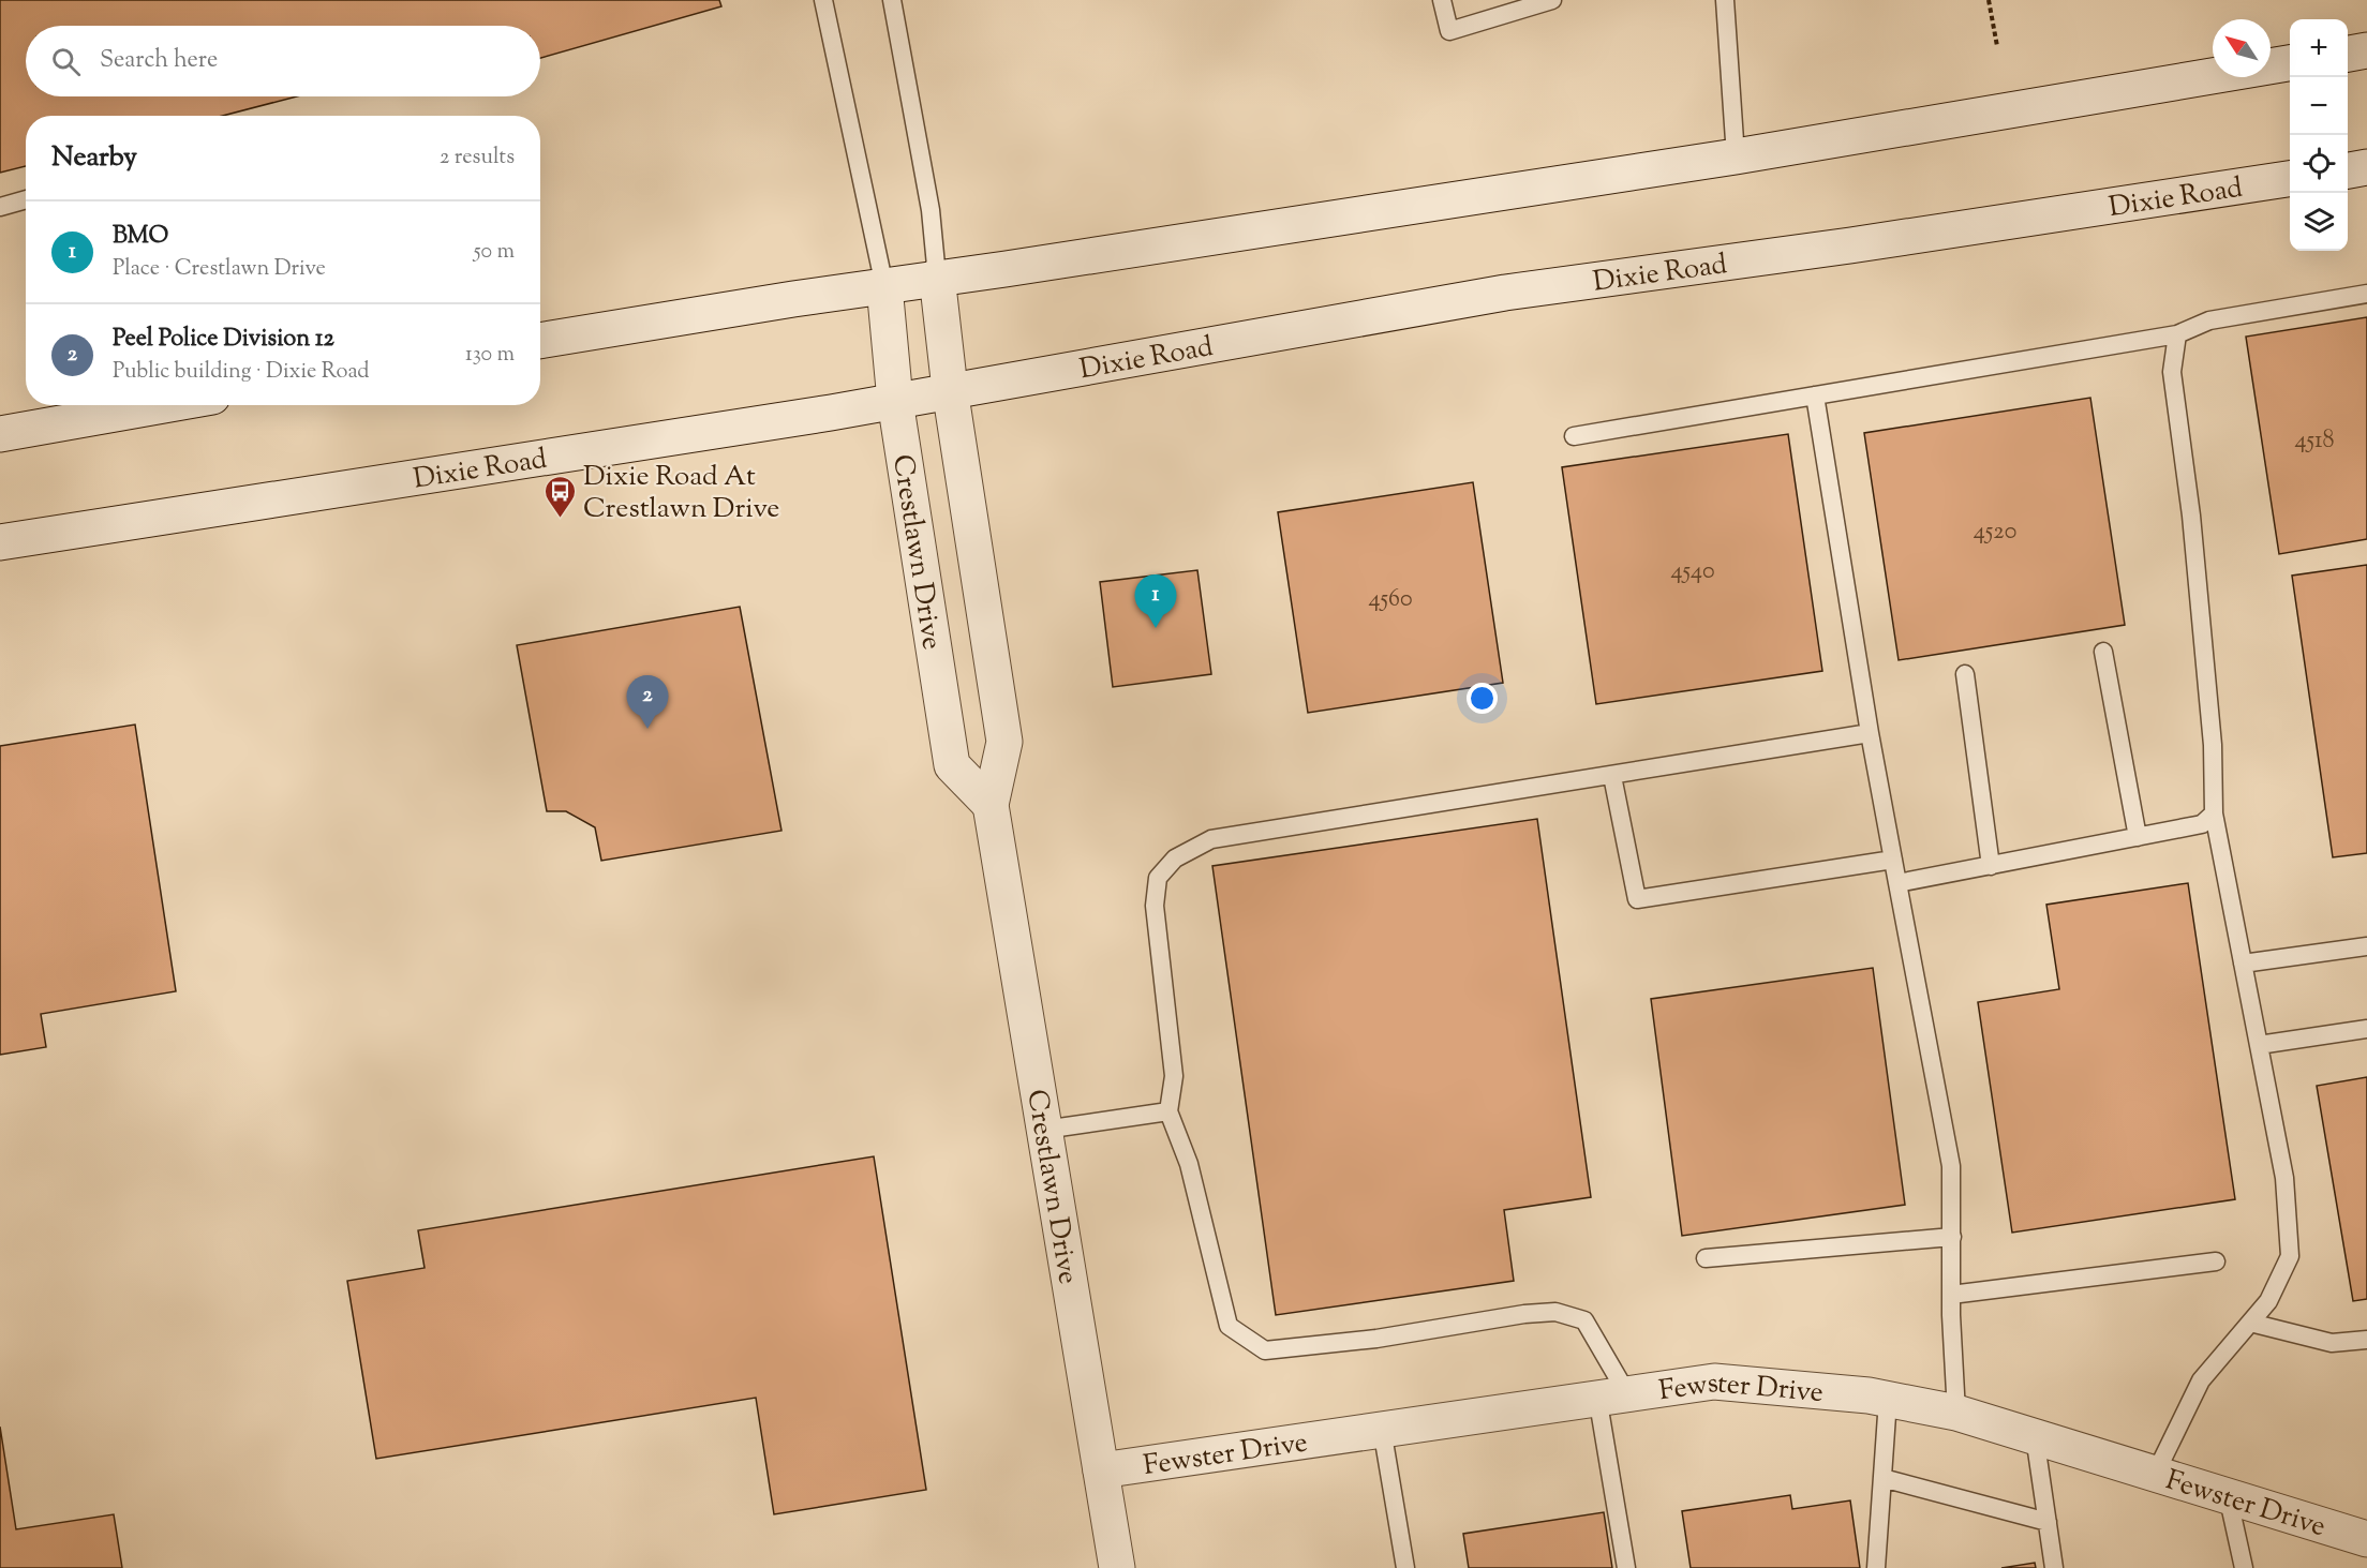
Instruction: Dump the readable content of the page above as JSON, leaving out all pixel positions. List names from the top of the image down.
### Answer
{
  "streets": {
    "main road": ["Dixie Road", "Crestlawn Drive", "Fewster Drive"]
  },
  "crossings": [
    ["Dixie Road", "Crestlawn Drive"],
    ["Crestlawn Drive", "Fewster Drive"]
  ],
  "places": {
    "bus stop": ["Dixie Road At Crestlawn Drive"]
  },
  "house_numbers": [
    "4518",
    "4520",
    "4540",
    "4560"
  ],
  "north": "top left",
  "page": {
    "map_buttons": ["+", "−"],
    "search": "Search here",
    "heading": ["Nearby", "2 results"],
    "list": [
      {
        "mark": "1",
        "name": "BMO",
        "note": "Place · Crestlawn Drive",
        "value": "50 m"
      },
      {
        "mark": "2",
        "name": "Peel Police Division 12",
        "note": "Public building · Dixie Road",
        "value": "130 m"
      }
    ],
    "pins": ["1", "2"]
  }
}
